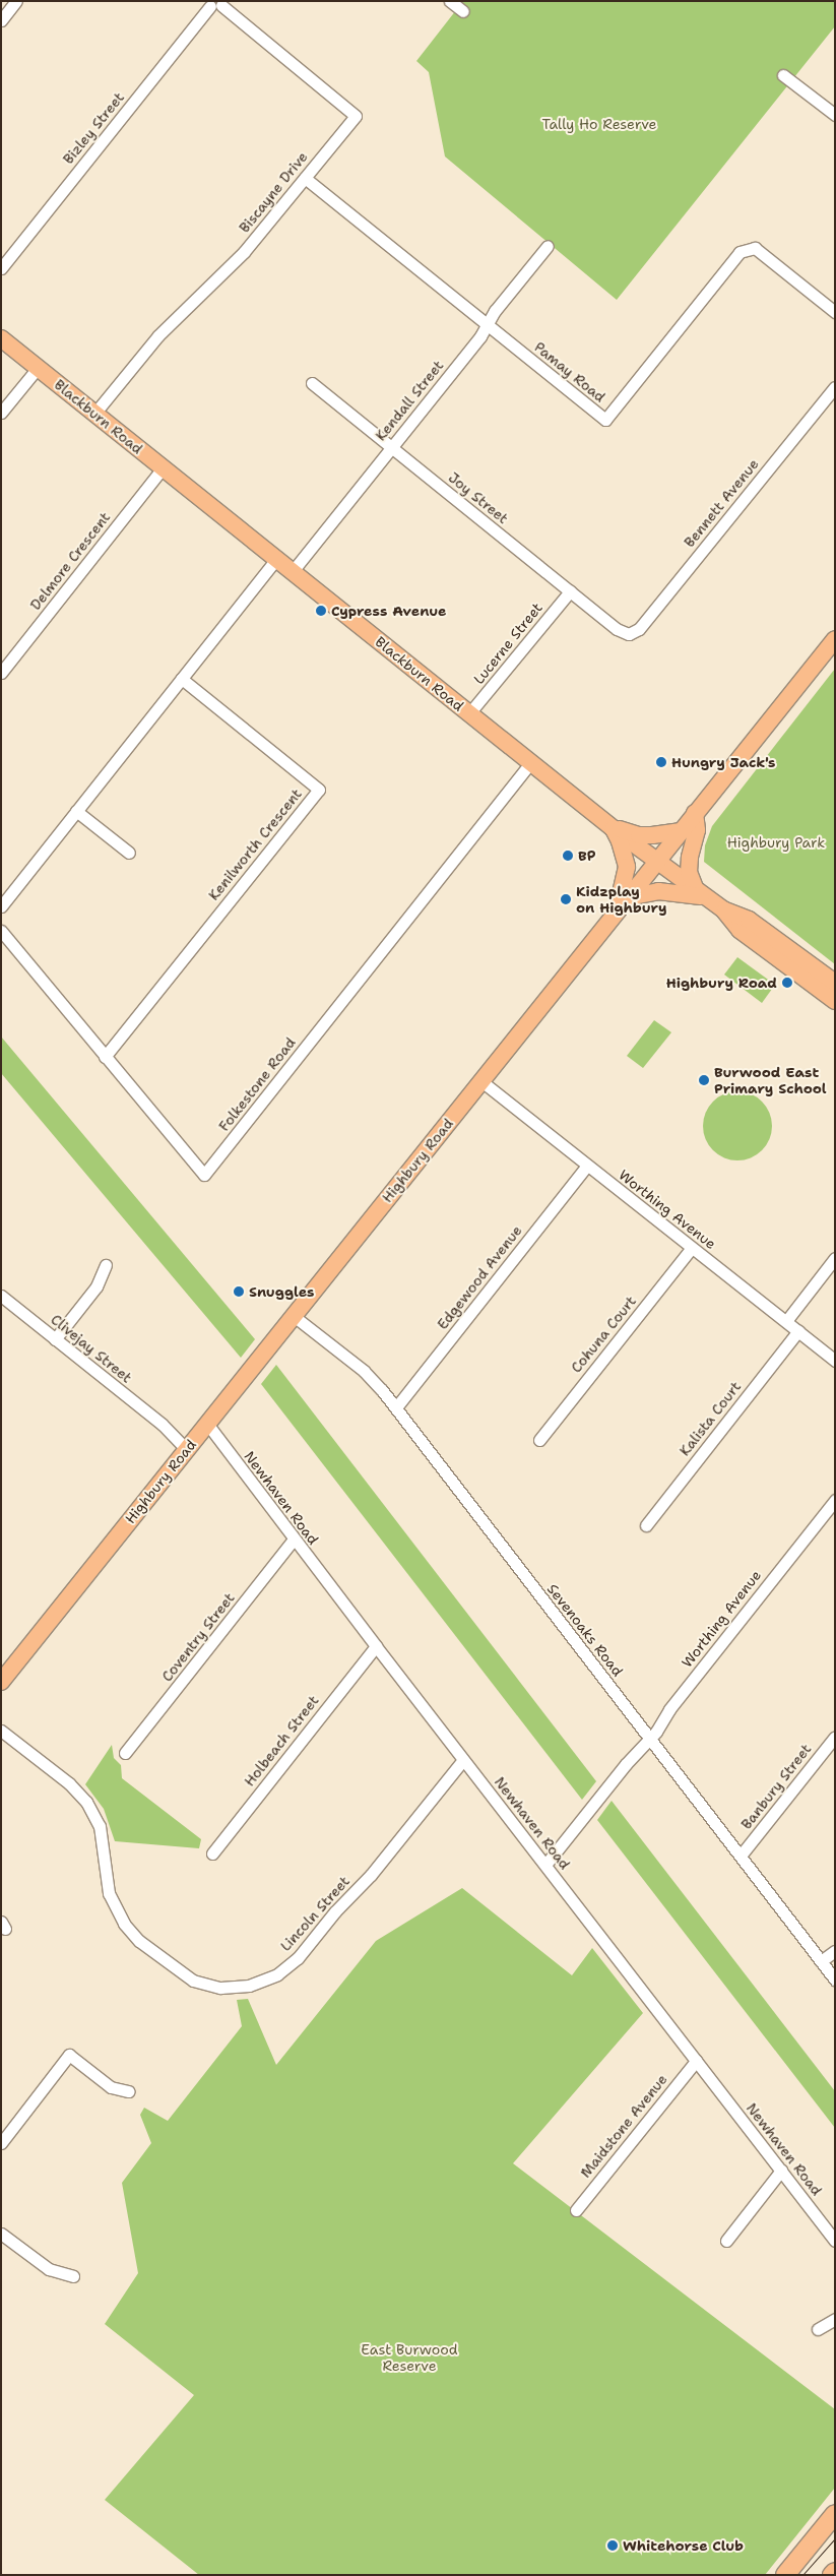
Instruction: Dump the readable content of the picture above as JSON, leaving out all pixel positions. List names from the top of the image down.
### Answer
{
  "streets": {
    "main road": ["Blackburn Road", "Highbury Road"],
    "street": [
      "Bizley Street",
      "Biscayne Drive",
      "Pamay Road",
      "Kendall Street",
      "Joy Street",
      "Bennett Avenue",
      "Delmore Crescent",
      "Lucerne Street",
      "Kenilworth Crescent",
      "Folkestone Road",
      "Worthing Avenue",
      "Edgewood Avenue",
      "Cohuna Court",
      "Clivejay Street",
      "Kalista Court",
      "Newhaven Road",
      "Sevenoaks Road",
      "Coventry Street",
      "Holbeach Street",
      "Banbury Street",
      "Lincoln Street",
      "Maidstone Avenue"
    ]
  },
  "crossings": [
    ["Bizley Street", "Biscayne Drive"],
    ["Biscayne Drive", "Pamay Road"],
    ["Biscayne Drive", "Blackburn Road"],
    ["Pamay Road", "Kendall Street"],
    ["Kendall Street", "Blackburn Road"],
    ["Kendall Street", "Joy Street"],
    ["Blackburn Road", "Delmore Crescent"],
    ["Blackburn Road", "Lucerne Street"],
    ["Blackburn Road", "Folkestone Road"],
    ["Blackburn Road", "Highbury Road"],
    ["Joy Street", "Bennett Avenue"],
    ["Joy Street", "Lucerne Street"],
    ["Kenilworth Crescent", "Folkestone Road"],
    ["Highbury Road", "Worthing Avenue"],
    ["Highbury Road", "Clivejay Street"],
    ["Highbury Road", "Newhaven Road"],
    ["Highbury Road", "Sevenoaks Road"],
    ["Worthing Avenue", "Edgewood Avenue"],
    ["Worthing Avenue", "Cohuna Court"],
    ["Worthing Avenue", "Kalista Court"],
    ["Worthing Avenue", "Newhaven Road"],
    ["Worthing Avenue", "Sevenoaks Road"],
    ["Edgewood Avenue", "Sevenoaks Road"],
    ["Newhaven Road", "Coventry Street"],
    ["Newhaven Road", "Holbeach Street"],
    ["Newhaven Road", "Lincoln Street"],
    ["Newhaven Road", "Maidstone Avenue"],
    ["Sevenoaks Road", "Banbury Street"]
  ],
  "parks": ["Tally Ho Reserve", "Highbury Park", "East Burwood Reserve"],
  "places": [
    "Cypress Avenue",
    "Hungry Jack's",
    "BP",
    "Kidzplay on Highbury",
    "Highbury Road",
    "Burwood East Primary School",
    "Snuggles",
    "Whitehorse Club"
  ]
}
